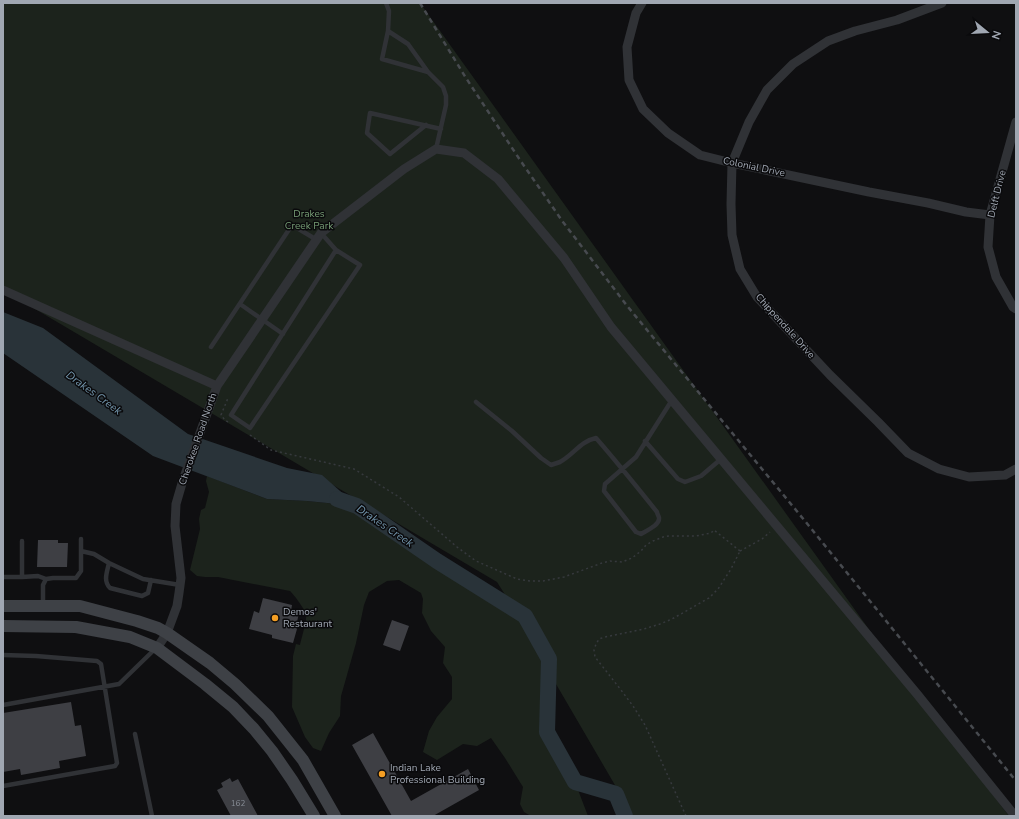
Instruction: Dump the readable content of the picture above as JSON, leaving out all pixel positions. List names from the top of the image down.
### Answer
{
  "streets": {
    "street": [
      "Colonial Drive",
      "Delft Drive",
      "Chippendale Drive",
      "Cherokee Road North"
    ]
  },
  "crossings": [
    ["Colonial Drive", "Delft Drive"],
    ["Colonial Drive", "Chippendale Drive"]
  ],
  "water": ["Drakes Creek"],
  "parks": ["Drakes Creek Park"],
  "places": ["Demos' Restaurant", "Indian Lake Professional Building"],
  "house_numbers": ["162"],
  "north": "right"
}
